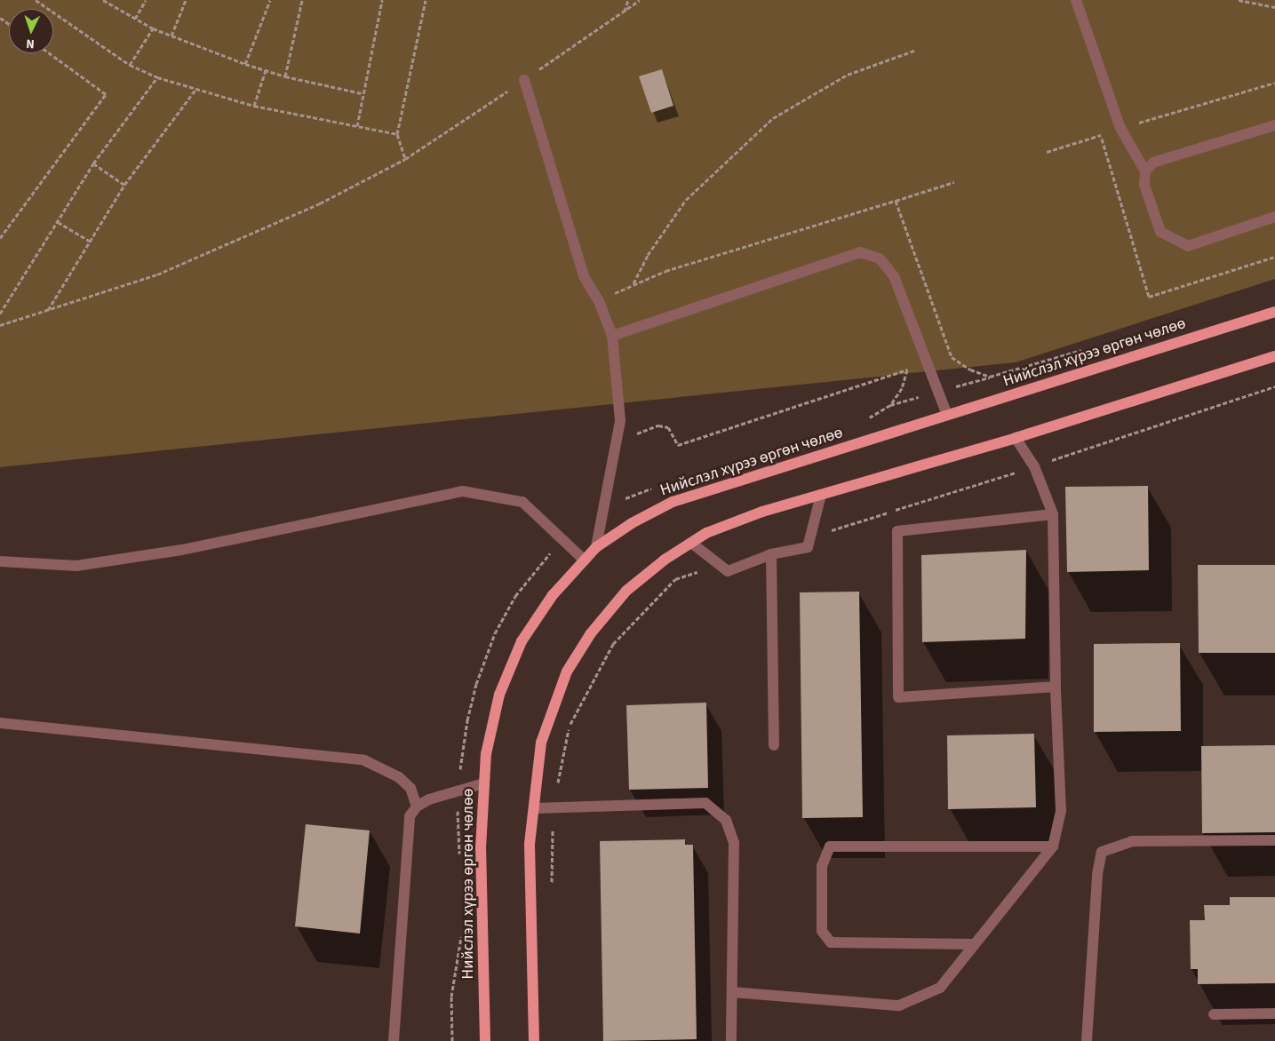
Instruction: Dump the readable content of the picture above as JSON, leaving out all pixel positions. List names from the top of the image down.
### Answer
{
  "streets": {
    "main road": ["Нийслэл хүрээ өргөн чөлөө"]
  },
  "north": "bottom"
}
